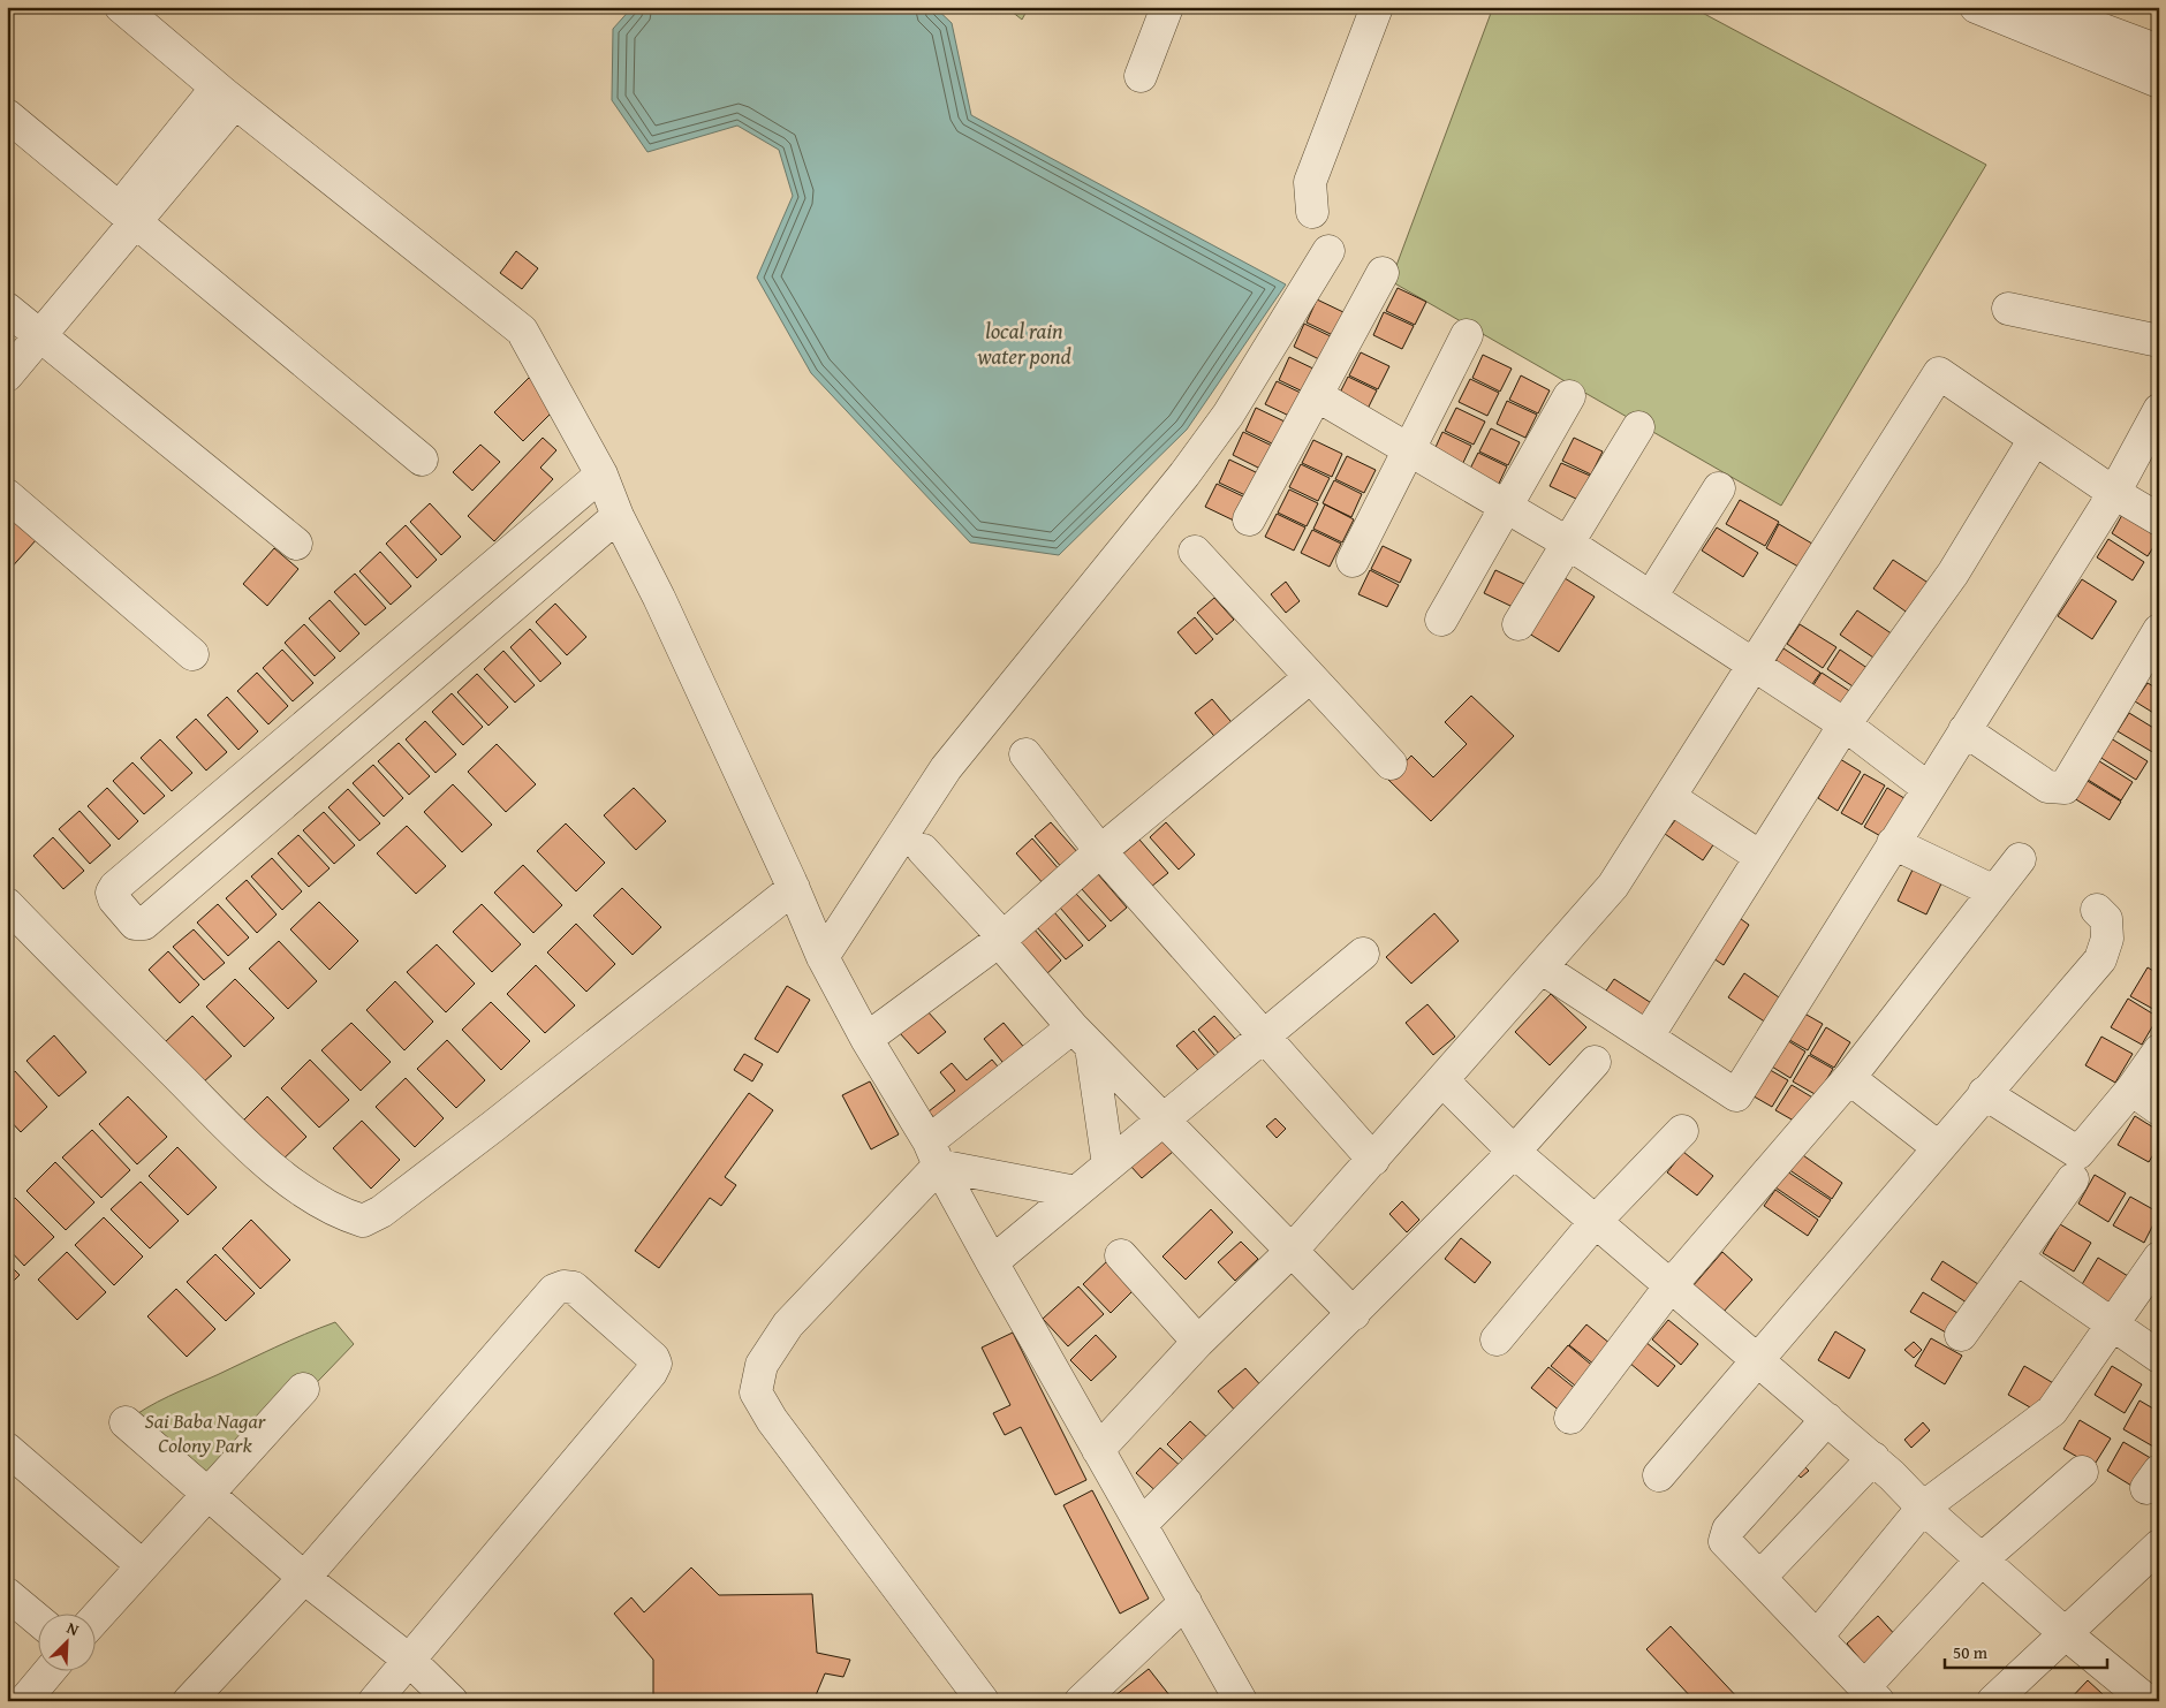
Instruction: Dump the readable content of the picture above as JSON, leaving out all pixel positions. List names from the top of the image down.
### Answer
{
  "water": ["local rain water pond"],
  "parks": ["Sai Baba Nagar Colony Park"],
  "scale_bar": "50 m",
  "north": "top right"
}
